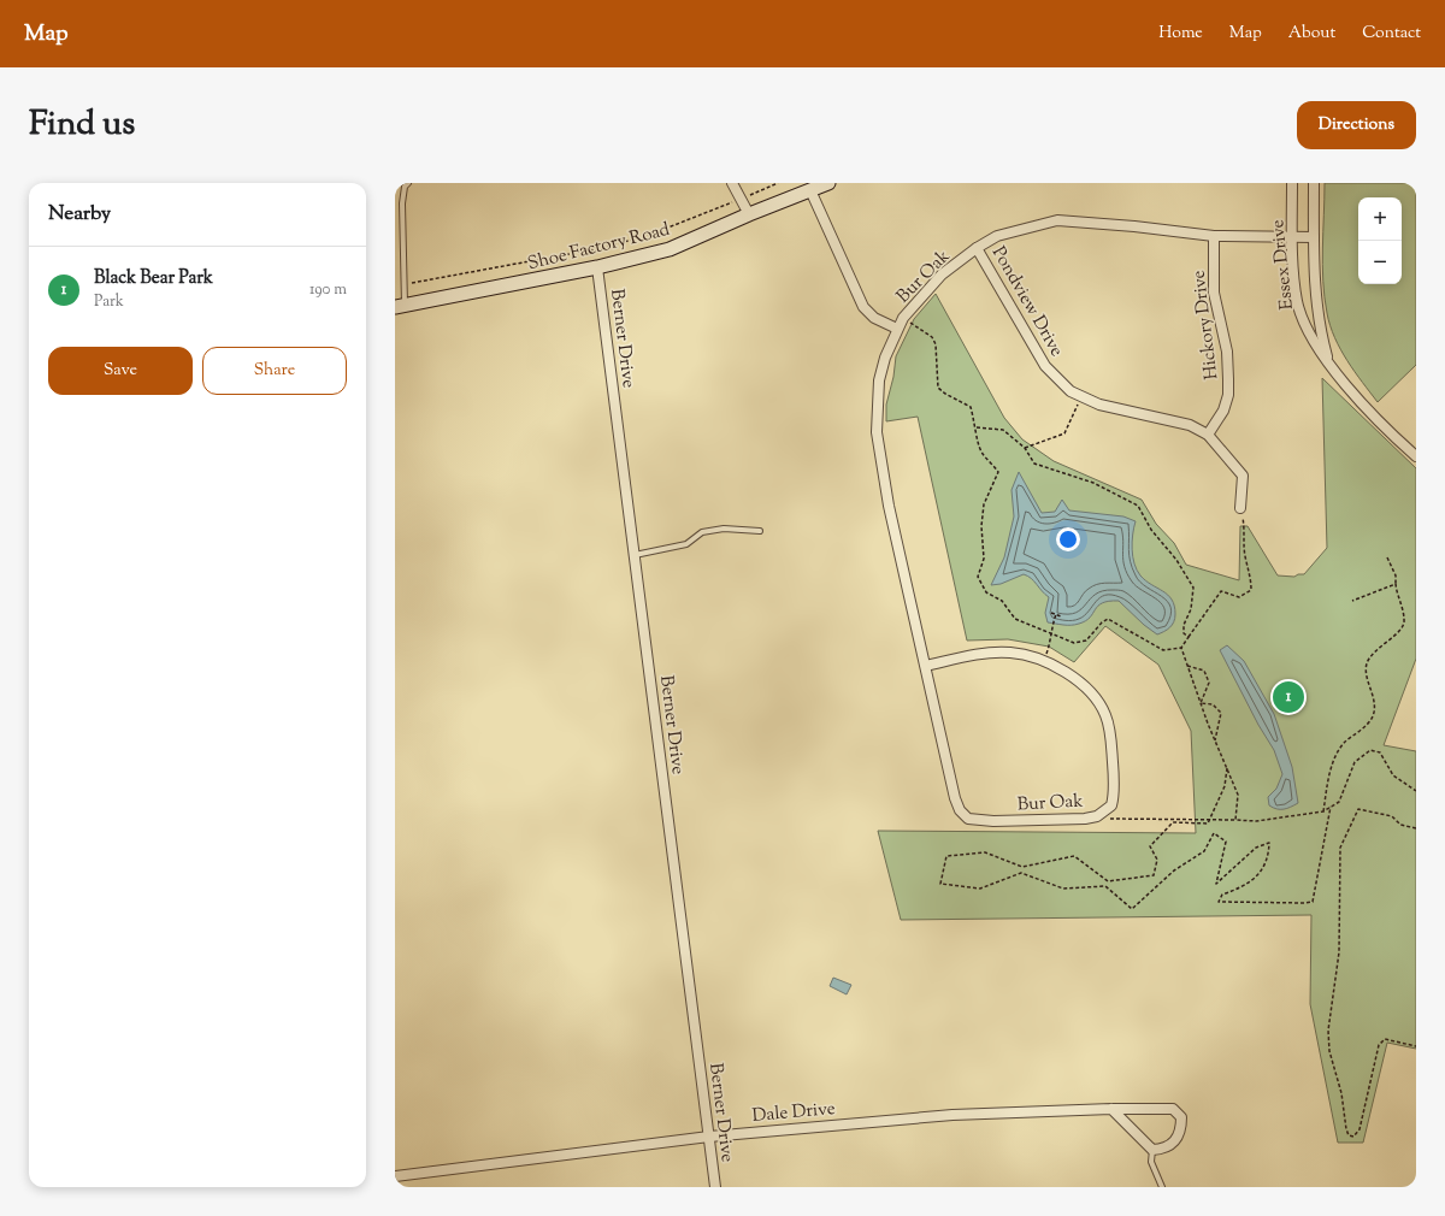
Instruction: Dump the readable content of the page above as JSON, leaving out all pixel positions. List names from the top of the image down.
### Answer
{
  "streets": {
    "street": [
      "Shoe Factory Road",
      "Essex Drive",
      "Bur Oak",
      "Pondview Drive",
      "Hickory Drive",
      "Berner Drive",
      "Dale Drive"
    ]
  },
  "crossings": [
    ["Shoe Factory Road", "Berner Drive"],
    ["Essex Drive", "Bur Oak"],
    ["Bur Oak", "Pondview Drive"],
    ["Bur Oak", "Hickory Drive"],
    ["Pondview Drive", "Hickory Drive"],
    ["Berner Drive", "Dale Drive"]
  ],
  "page": {
    "header": "Map",
    "nav": [
      "Home",
      "Map",
      "About",
      "Contact"
    ],
    "title": "Find us",
    "buttons": [
      "Directions",
      ["Save", "Share"]
    ],
    "heading": "Nearby",
    "map_buttons": ["+", "−"],
    "list": [
      {
        "mark": "1",
        "name": "Black Bear Park",
        "note": "Park",
        "value": "190 m"
      }
    ],
    "pins": "1"
  }
}
